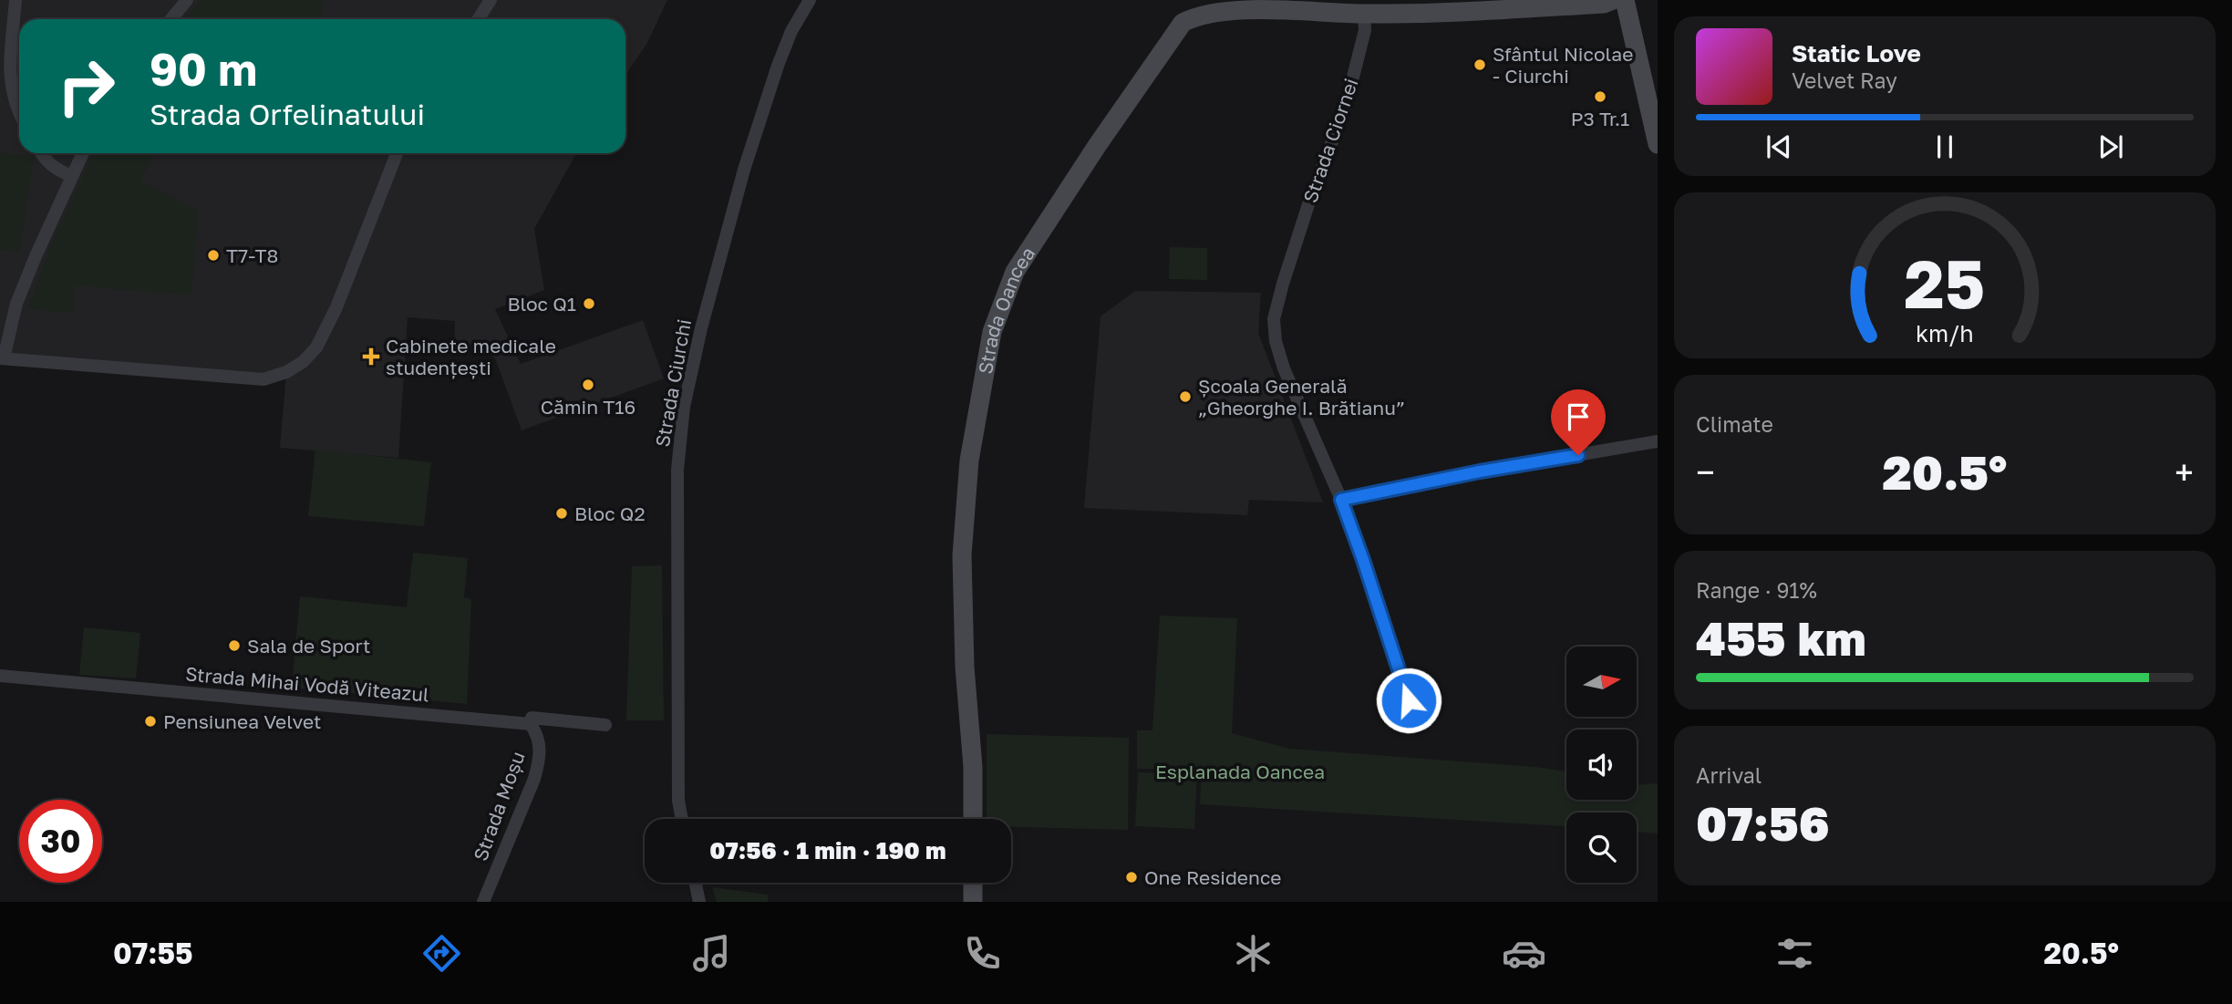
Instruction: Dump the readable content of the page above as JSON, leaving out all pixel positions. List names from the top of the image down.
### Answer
{
  "streets": {
    "street": [
      "Strada Ciornei",
      "Strada Oancea",
      "Strada Ciurchi",
      "Strada Mihai Vodă Viteazul",
      "Strada Moșu"
    ]
  },
  "crossings": [
    ["Strada Ciornei", "Strada Oancea"],
    ["Strada Mihai Vodă Viteazul", "Strada Moșu"]
  ],
  "parks": ["Esplanada Oancea"],
  "places": {
    "other": [
      "Sfântul Nicolae - Ciurchi",
      "P3 Tr.1",
      "T7-T8",
      "Bloc Q1",
      "Cămin T16",
      "Școala Generală „Gheorghe I. Brătianu”",
      "Bloc Q2",
      "Sala de Sport",
      "Pensiunea Velvet",
      "One Residence"
    ],
    "health": ["Cabinete medicale studențești"]
  },
  "north": "right",
  "page": {
    "turn": ["90 m", "Strada Orfelinatului"],
    "song": ["Static Love", "Velvet Ray"],
    "tile": [
      "Climate",
      ["Range · 91%", "455 km"],
      ["Arrival", "07:56"]
    ],
    "heat": ["−", "20.5°", "+"],
    "limit": "30",
    "trip": "07:56 · 1 min · 190 m",
    "tabs": ["07:55", "20.5°"],
    "gauge": ["25", "km/h"]
  }
}
